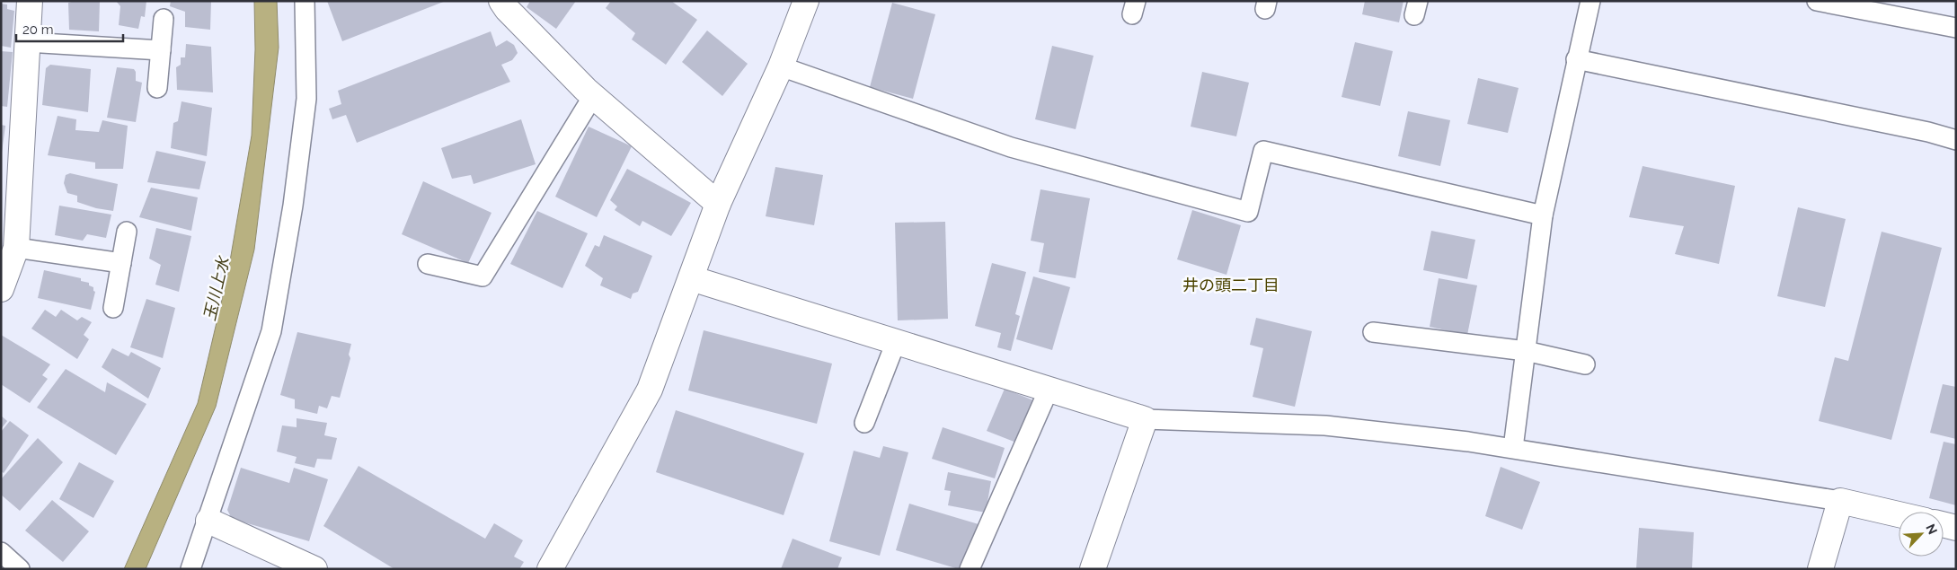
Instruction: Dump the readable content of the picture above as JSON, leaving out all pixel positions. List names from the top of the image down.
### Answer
{
  "districts": ["井の頭二丁目"],
  "water": ["玉川上水"],
  "scale_bar": "20 m",
  "north": "top right"
}
